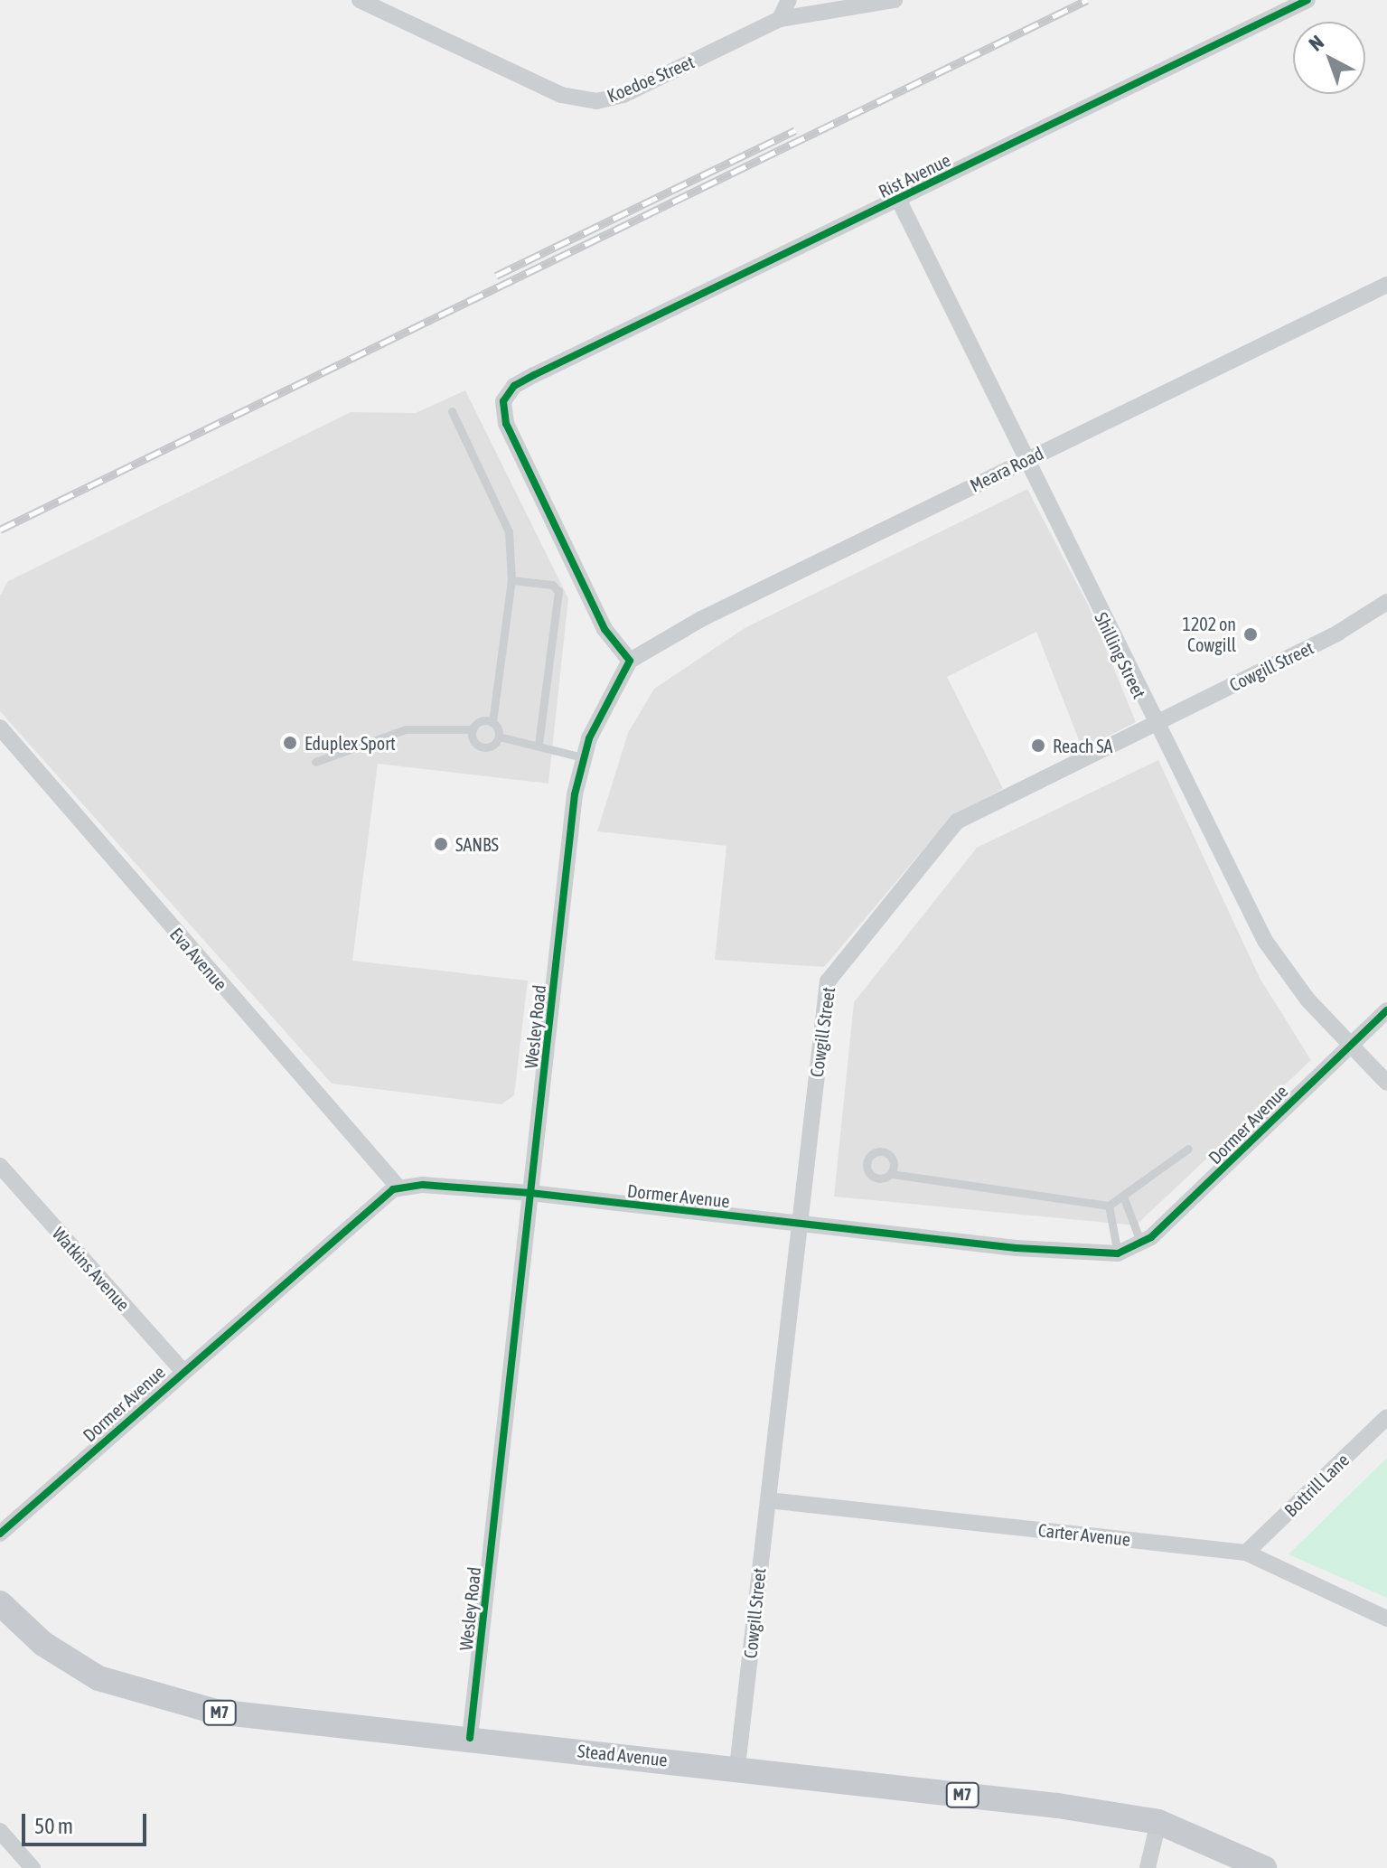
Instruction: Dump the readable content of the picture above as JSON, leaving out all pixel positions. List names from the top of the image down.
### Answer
{
  "streets": {
    "main road": ["M7", "Stead Avenue"],
    "street": [
      "Koedoe Street",
      "Rist Avenue",
      "Meara Road",
      "Shilling Street",
      "Cowgill Street",
      "Eva Avenue",
      "Wesley Road",
      "Dormer Avenue",
      "Watkins Avenue",
      "Bottrill Lane",
      "Carter Avenue"
    ]
  },
  "crossings": [
    ["Rist Avenue", "Meara Road"],
    ["Rist Avenue", "Shilling Street"],
    ["Rist Avenue", "Wesley Road"],
    ["Meara Road", "Shilling Street"],
    ["Meara Road", "Wesley Road"],
    ["Shilling Street", "Cowgill Street"],
    ["Shilling Street", "Dormer Avenue"],
    ["Cowgill Street", "Dormer Avenue"],
    ["Cowgill Street", "Carter Avenue"],
    ["Cowgill Street", "Stead Avenue"],
    ["Eva Avenue", "Dormer Avenue"],
    ["Wesley Road", "Dormer Avenue"],
    ["Wesley Road", "Stead Avenue"],
    ["Dormer Avenue", "Watkins Avenue"],
    ["Bottrill Lane", "Carter Avenue"]
  ],
  "places": [
    "1202 on Cowgill",
    "Eduplex Sport",
    "Reach SA",
    "SANBS"
  ],
  "scale_bar": "50 m",
  "north": "top left"
}
